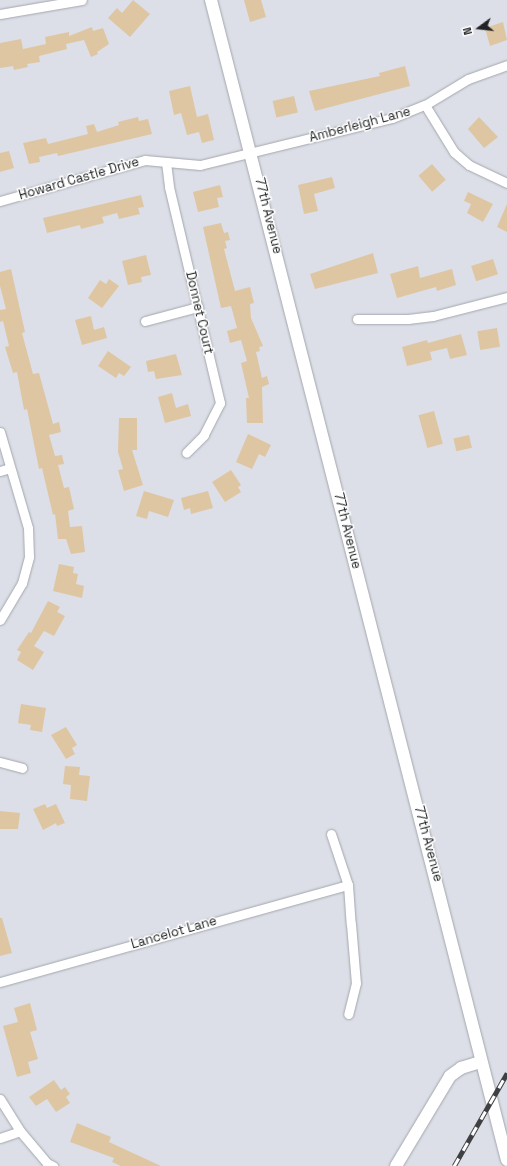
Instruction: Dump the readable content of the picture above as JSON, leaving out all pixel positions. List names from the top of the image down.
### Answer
{
  "streets": {
    "street": [
      "Amberleigh Lane",
      "Howard Castle Drive",
      "77th Avenue",
      "Donnet Court",
      "Lancelot Lane"
    ]
  },
  "crossings": [
    ["Amberleigh Lane", "Howard Castle Drive"],
    ["Amberleigh Lane", "77th Avenue"],
    ["Howard Castle Drive", "77th Avenue"],
    ["Howard Castle Drive", "Donnet Court"]
  ],
  "north": "left"
}
